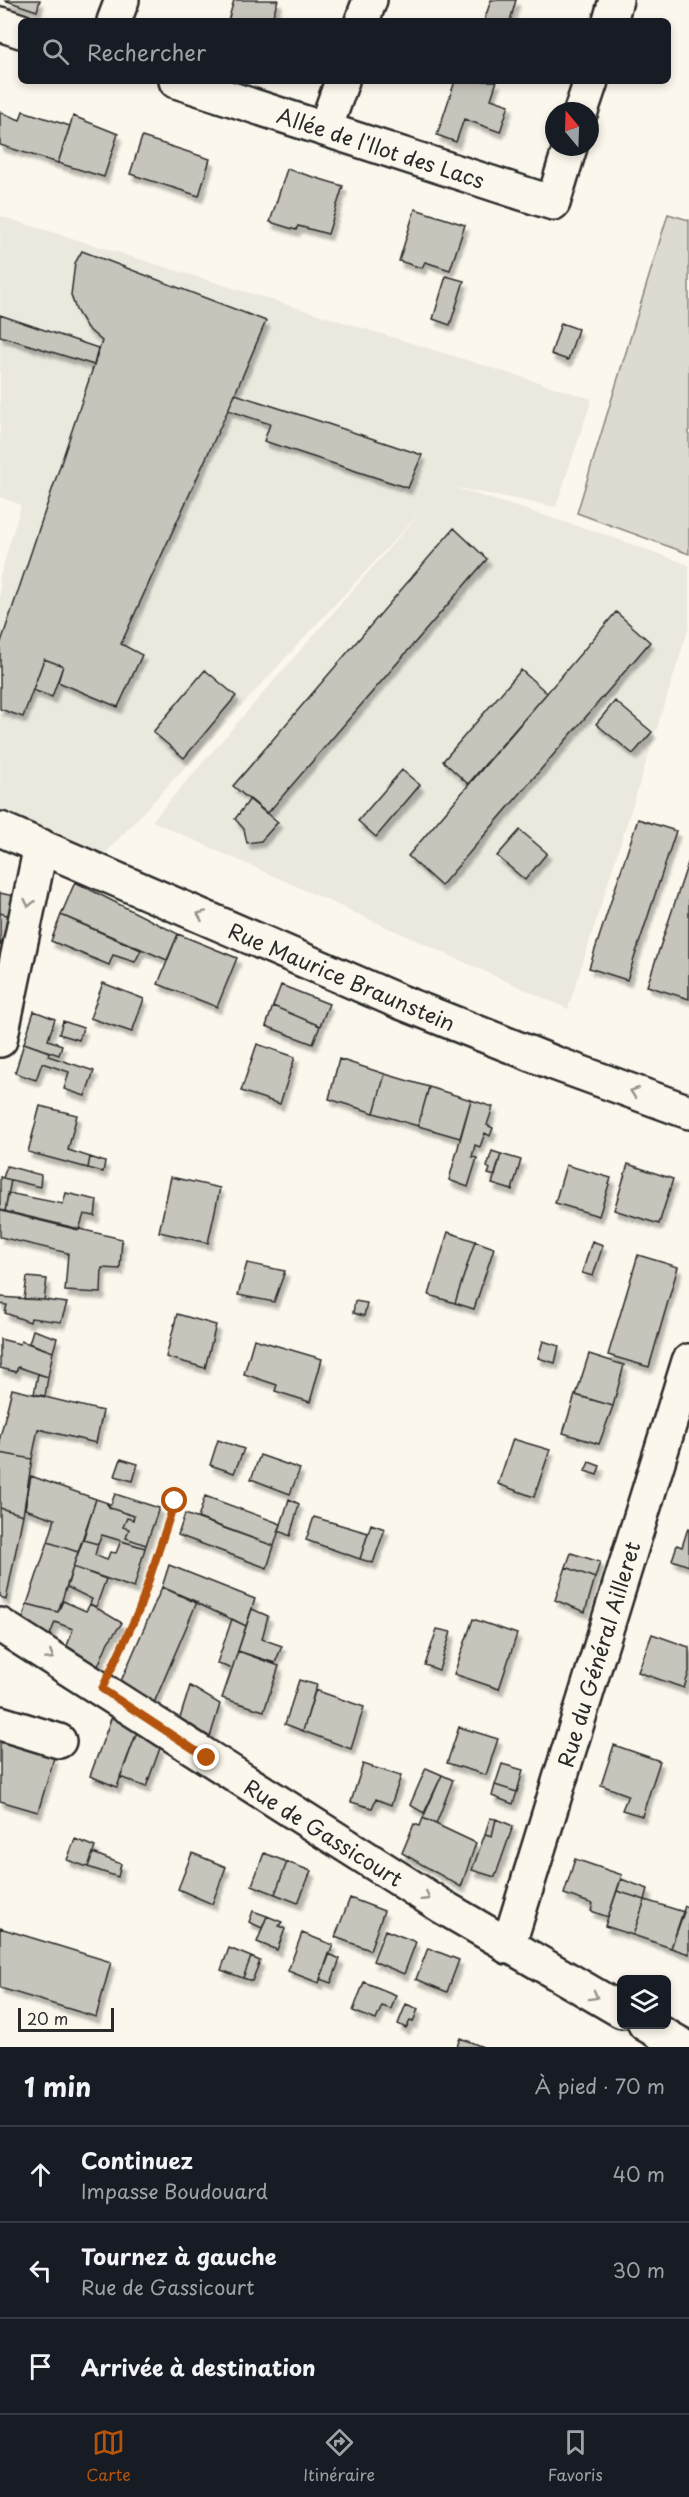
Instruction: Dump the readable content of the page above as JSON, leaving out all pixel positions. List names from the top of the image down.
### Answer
{
  "streets": {
    "street": [
      "Allée de l'Ilot des Lacs",
      "Rue Maurice Braunstein",
      "Rue du Général Ailleret",
      "Rue de Gassicourt"
    ]
  },
  "crossings": [
    ["Rue du Général Ailleret", "Rue de Gassicourt"]
  ],
  "one_way": ["Rue Maurice Braunstein", "Rue de Gassicourt"],
  "scale_bar": "20 m",
  "north": "top",
  "page": {
    "search": "Rechercher",
    "scale": "20 m",
    "heading": ["1 min", "À pied · 70 m"],
    "list": [
      ["Continuez", "Impasse Boudouard", "40 m"],
      ["Tournez à gauche", "Rue de Gassicourt", "30 m"],
      "Arrivée à destination"
    ],
    "nav": ["Carte", "Itinéraire", "Favoris"]
  }
}
